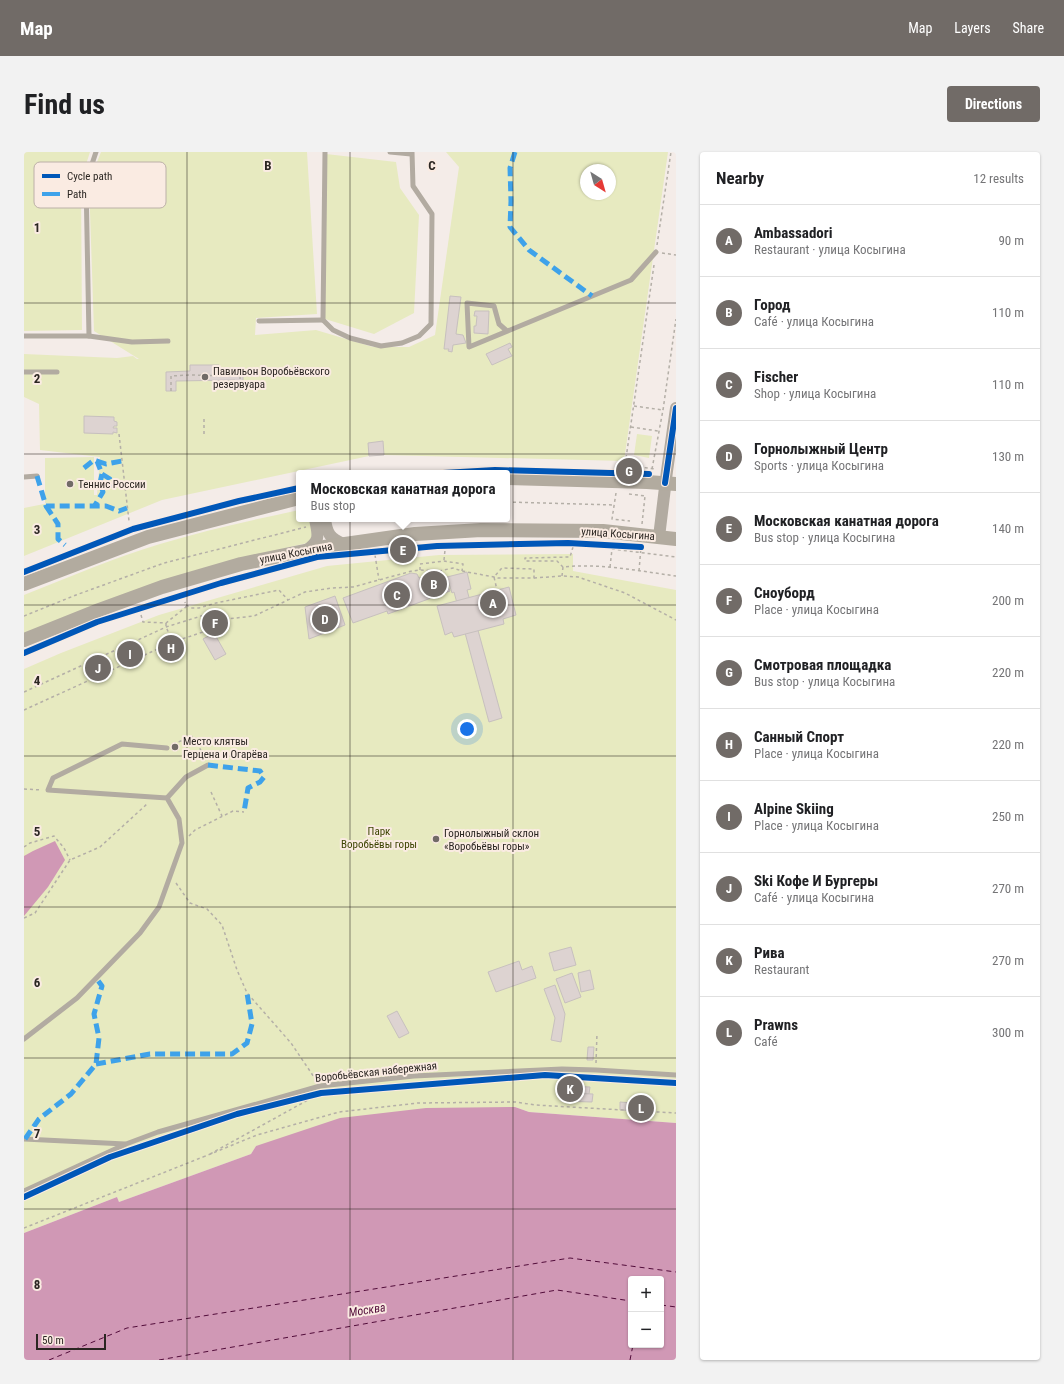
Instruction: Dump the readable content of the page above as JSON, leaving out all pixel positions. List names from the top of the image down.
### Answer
{
  "streets": {
    "main road": ["улица Косыгина"],
    "lane": ["Воробьёвская набережная"]
  },
  "water": ["Москва"],
  "parks": ["Парк Воробьёвы горы"],
  "places": [
    "Павильон Воробьёвского резервуара",
    "Теннис России",
    "Место клятвы Герцена и Огарёва",
    "Горнолыжный склон «Воробьёвы горы»"
  ],
  "legend": ["Cycle path", "Path"],
  "scale_bar": "50 m",
  "north": "bottom right",
  "page": {
    "header": "Map",
    "nav": ["Map", "Layers", "Share"],
    "buttons": "Directions",
    "title": "Find us",
    "heading": ["Nearby", "12 results"],
    "list": [
      {
        "mark": "A",
        "name": "Ambassadori",
        "note": "Restaurant · улица Косыгина",
        "value": "90 m"
      },
      {
        "mark": "B",
        "name": "Город",
        "note": "Café · улица Косыгина",
        "value": "110 m"
      },
      {
        "mark": "C",
        "name": "Fischer",
        "note": "Shop · улица Косыгина",
        "value": "110 m"
      },
      {
        "mark": "D",
        "name": "Горнолыжный Центр",
        "note": "Sports · улица Косыгина",
        "value": "130 m"
      },
      {
        "mark": "E",
        "name": "Московская канатная дорога",
        "note": "Bus stop · улица Косыгина",
        "value": "140 m"
      },
      {
        "mark": "F",
        "name": "Сноуборд",
        "note": "Place · улица Косыгина",
        "value": "200 m"
      },
      {
        "mark": "G",
        "name": "Смотровая площадка",
        "note": "Bus stop · улица Косыгина",
        "value": "220 m"
      },
      {
        "mark": "H",
        "name": "Санный Спорт",
        "note": "Place · улица Косыгина",
        "value": "220 m"
      },
      {
        "mark": "I",
        "name": "Alpine Skiing",
        "note": "Place · улица Косыгина",
        "value": "250 m"
      },
      {
        "mark": "J",
        "name": "Ski Кофе И Бургеры",
        "note": "Café · улица Косыгина",
        "value": "270 m"
      },
      {
        "mark": "K",
        "name": "Рива",
        "note": "Restaurant",
        "value": "270 m"
      },
      {
        "mark": "L",
        "name": "Prawns",
        "note": "Café",
        "value": "300 m"
      }
    ],
    "pins": [
      "G",
      "E",
      "B",
      "C",
      "A",
      "D",
      "F",
      "H",
      "I",
      "J",
      "K",
      "L"
    ],
    "popup": ["Московская канатная дорога", "Bus stop"],
    "map_buttons": ["+", "−"],
    "scale": "50 m"
  },
  "grid": {
    "columns": ["B", "C"],
    "rows": [
      "1",
      "2",
      "3",
      "4",
      "5",
      "6",
      "7",
      "8"
    ]
  }
}
